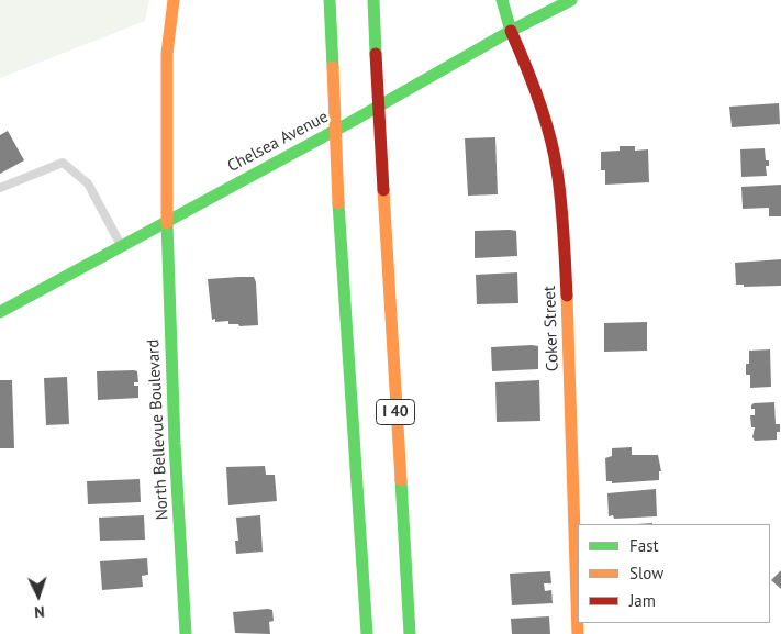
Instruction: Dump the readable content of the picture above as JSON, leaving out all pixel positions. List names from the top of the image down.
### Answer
{
  "streets": {
    "main road": [
      "Chelsea Avenue",
      "Coker Street",
      "I 40",
      "North Bellevue Boulevard"
    ]
  },
  "crossings": [
    ["Chelsea Avenue", "Coker Street"],
    ["Chelsea Avenue", "North Bellevue Boulevard"]
  ],
  "legend": ["Fast", "Slow", "Jam"],
  "north": "bottom"
}
